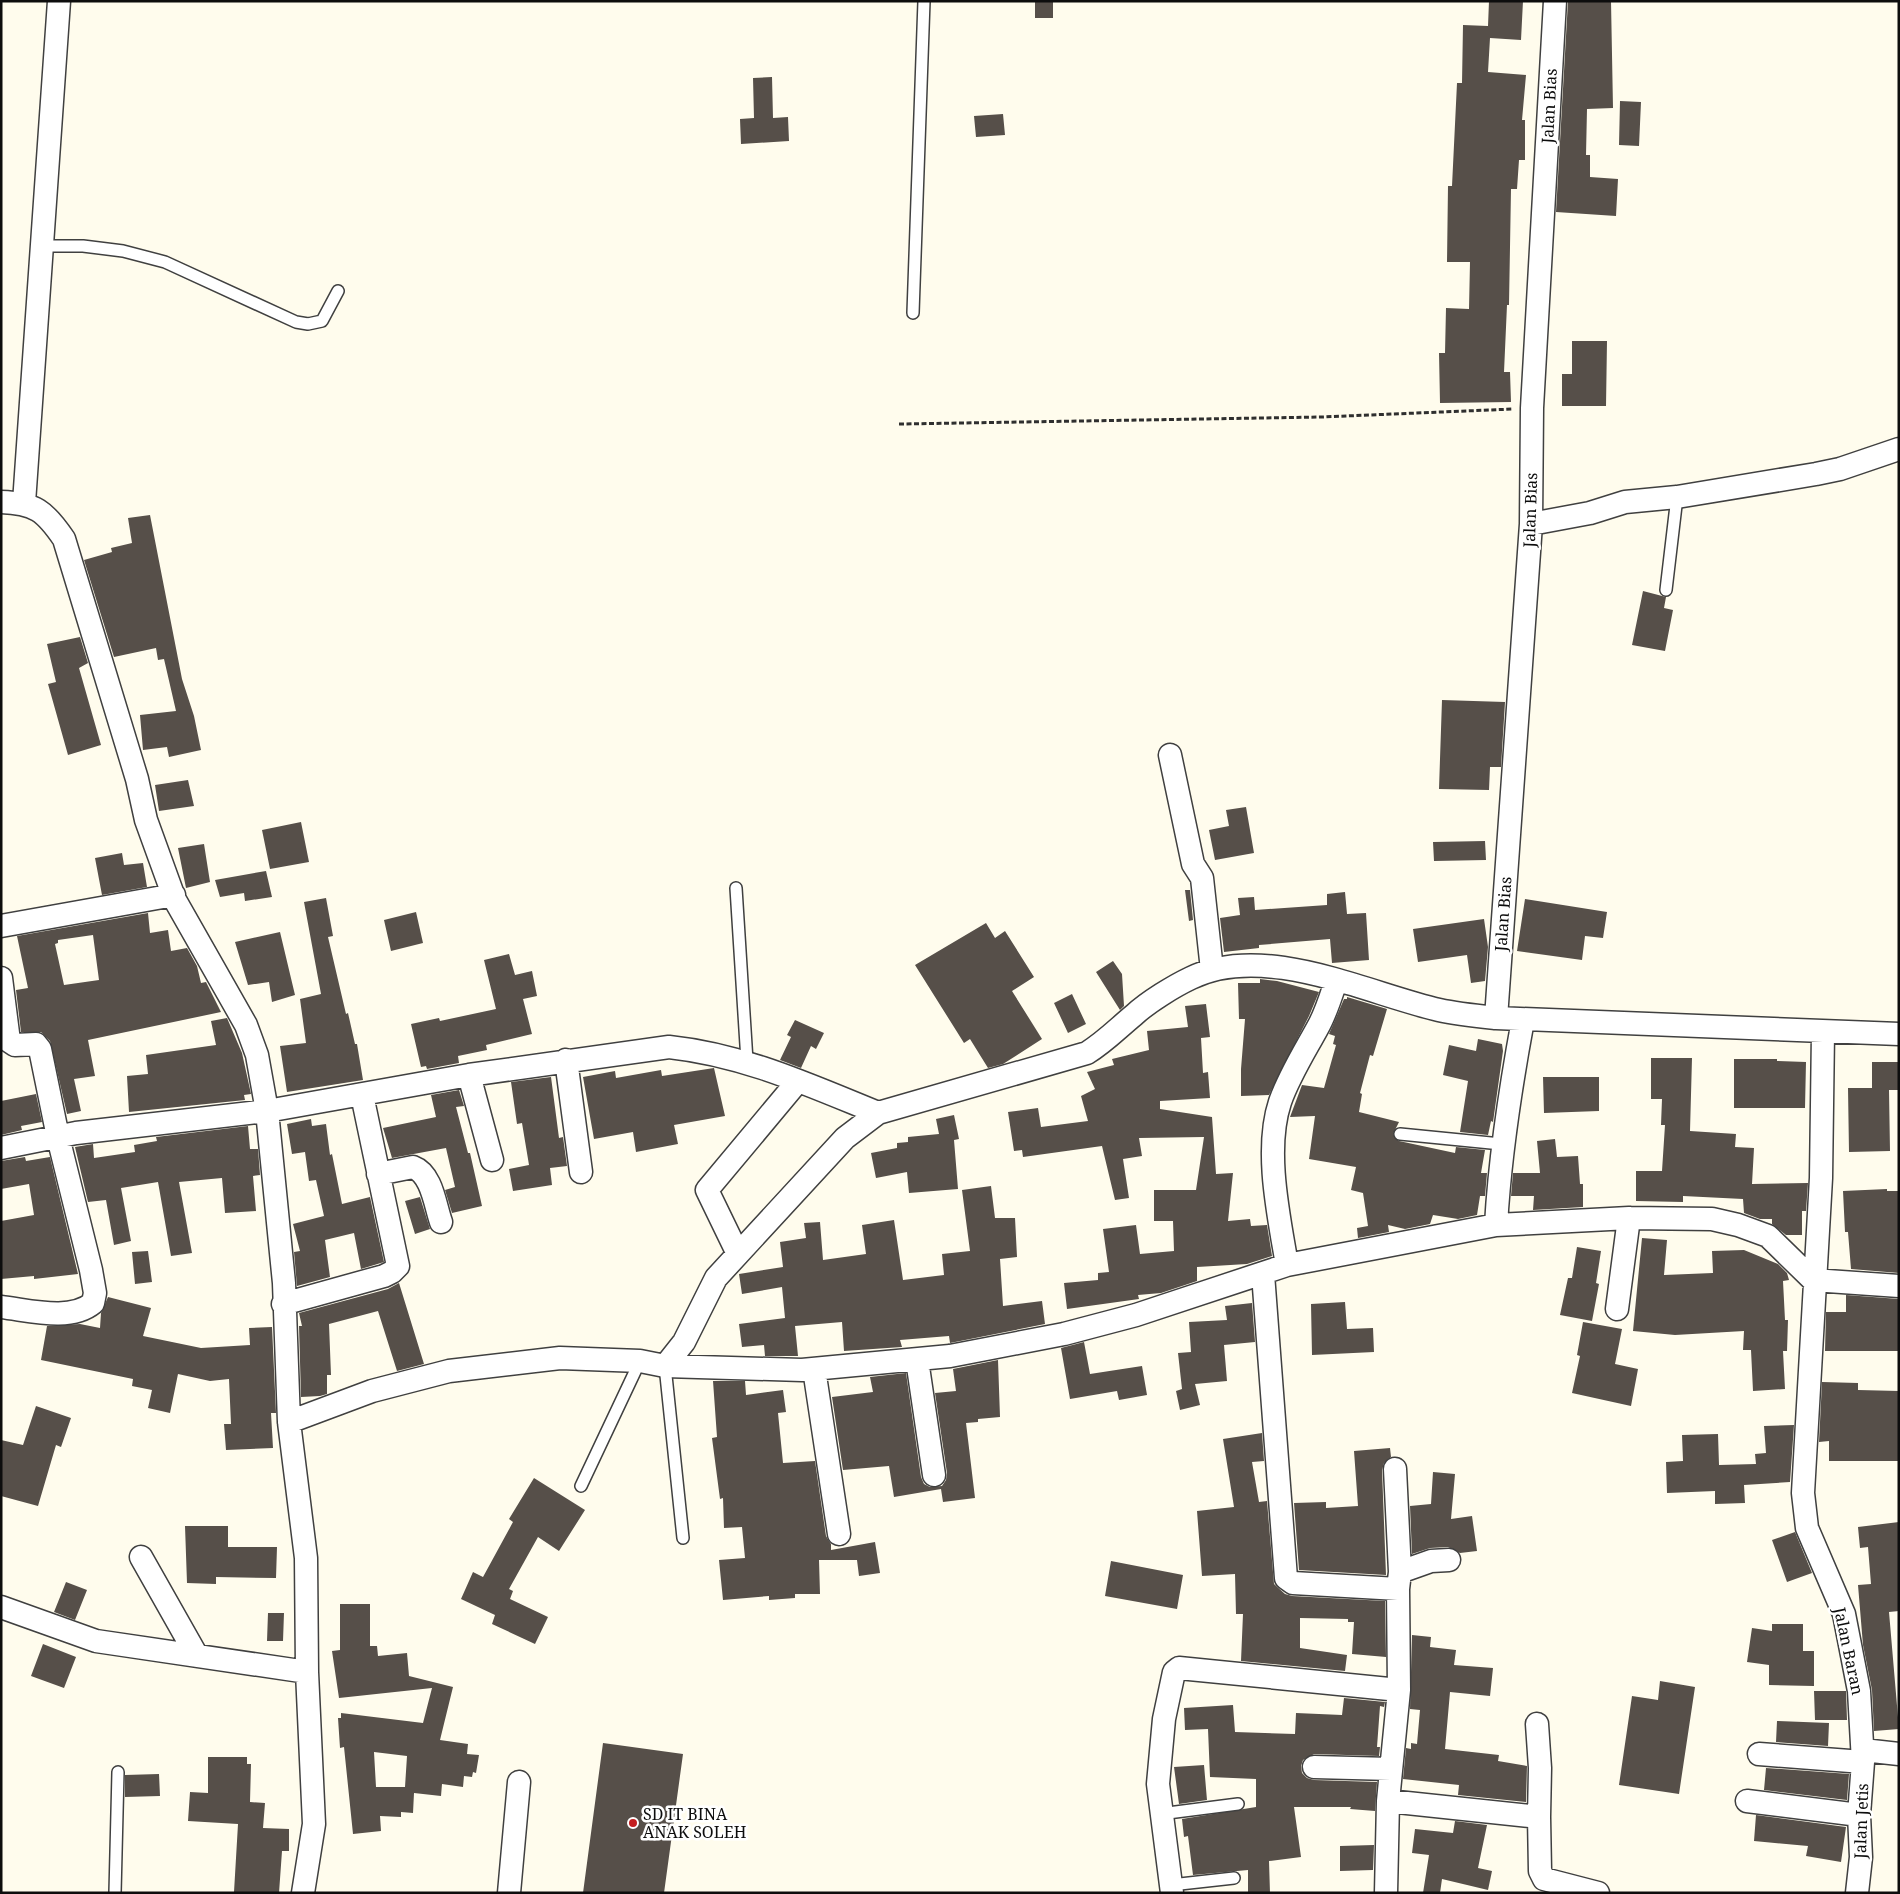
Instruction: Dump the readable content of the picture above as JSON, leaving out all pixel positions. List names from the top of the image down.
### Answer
{
  "streets": {
    "street": ["Jalan Bias", "Jalan Baran", "Jalan Jetis"]
  },
  "crossings": [
    ["Jalan Baran", "Jalan Jetis"]
  ],
  "places": ["SD IT BINA ANAK SOLEH"]
}
